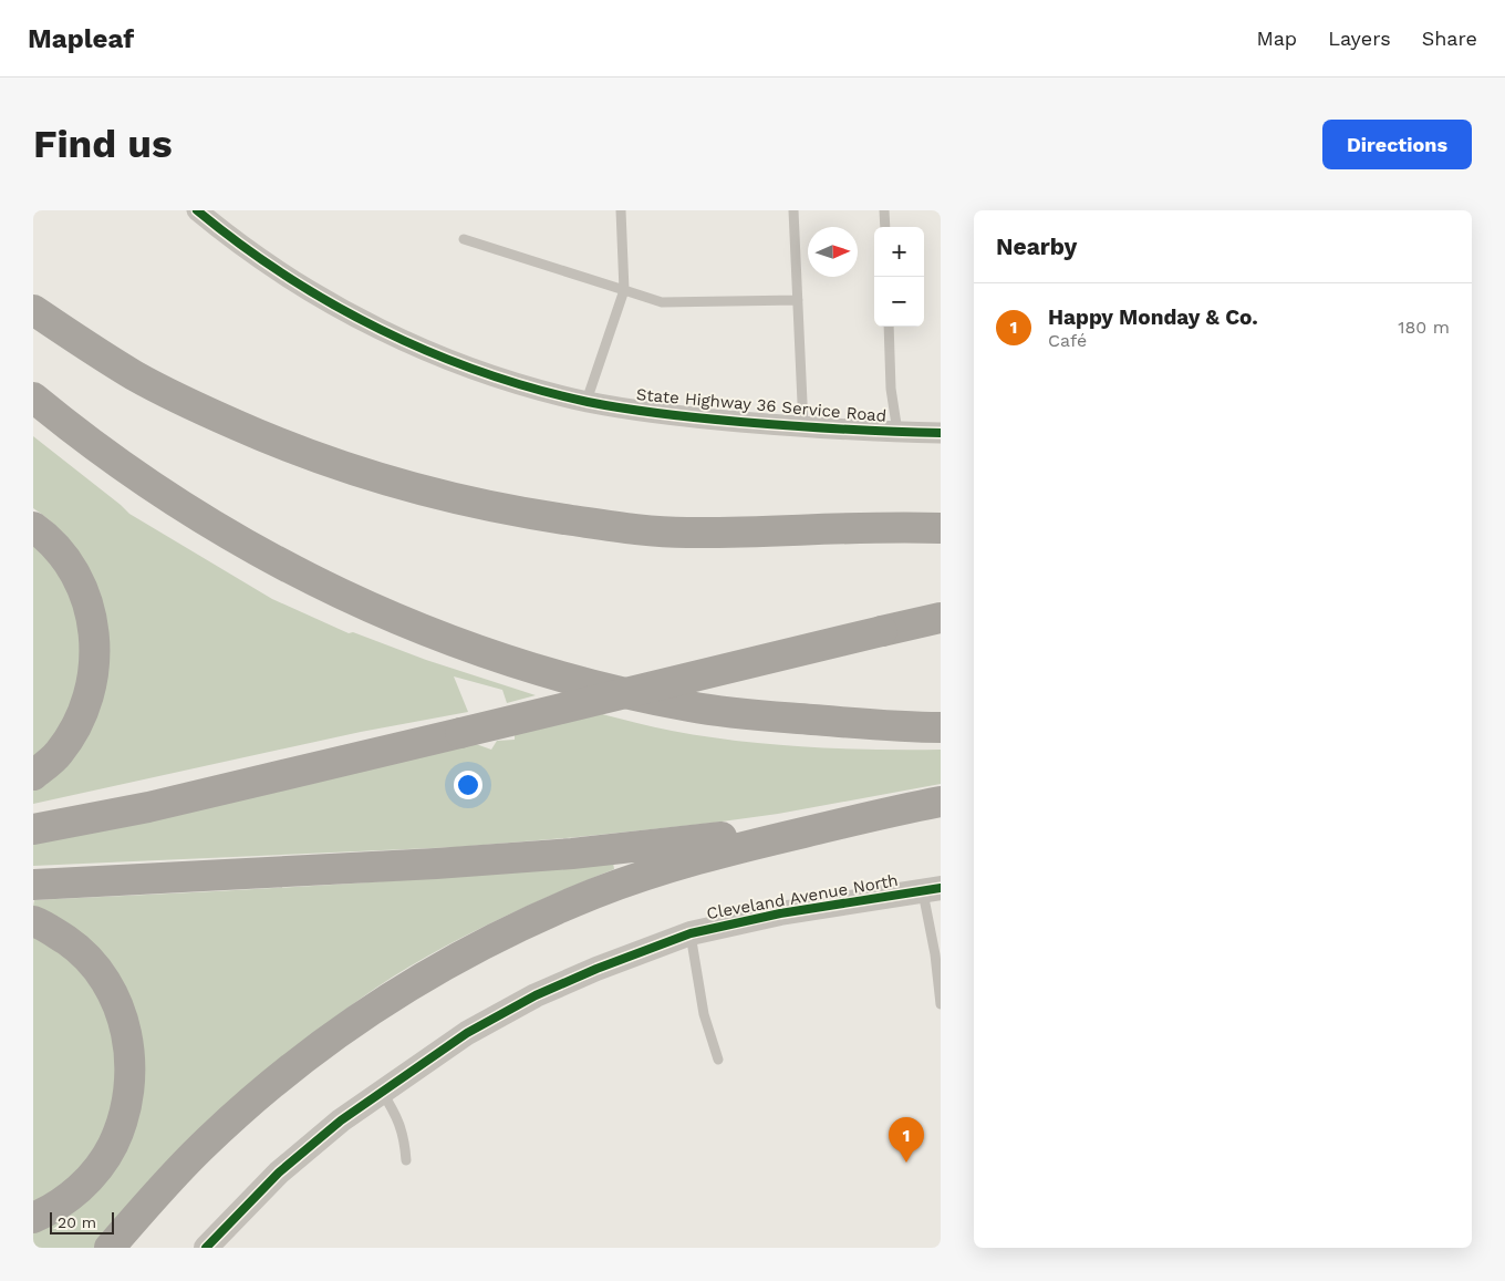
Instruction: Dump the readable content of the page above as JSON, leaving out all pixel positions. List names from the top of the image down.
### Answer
{
  "streets": {
    "street": ["State Highway 36 Service Road", "Cleveland Avenue North"]
  },
  "scale_bar": "20 m",
  "north": "right",
  "page": {
    "header": "Mapleaf",
    "nav": ["Map", "Layers", "Share"],
    "buttons": "Directions",
    "title": "Find us",
    "heading": "Nearby",
    "map_buttons": ["+", "−"],
    "list": [
      {
        "mark": "1",
        "name": "Happy Monday & Co.",
        "note": "Café",
        "value": "180 m"
      }
    ],
    "pins": "1",
    "scale": "20 m"
  }
}
